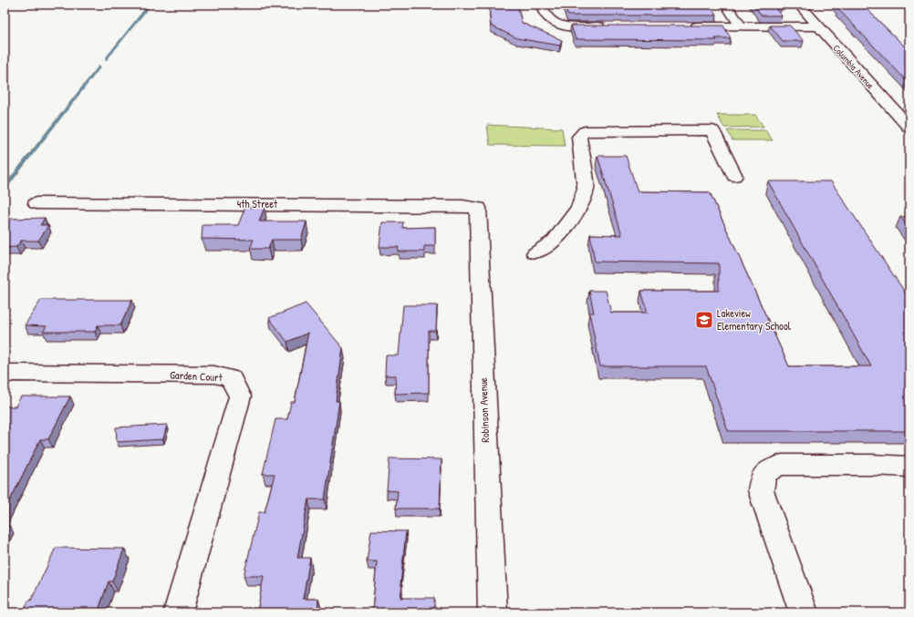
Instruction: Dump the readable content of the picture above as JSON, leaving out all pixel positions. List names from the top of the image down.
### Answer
{
  "streets": {
    "street": [
      "Columbia Avenue",
      "4th Street",
      "Garden Court",
      "Robinson Avenue"
    ]
  },
  "crossings": [
    ["4th Street", "Robinson Avenue"]
  ],
  "places": {
    "school or university": ["Lakeview Elementary School"]
  }
}
